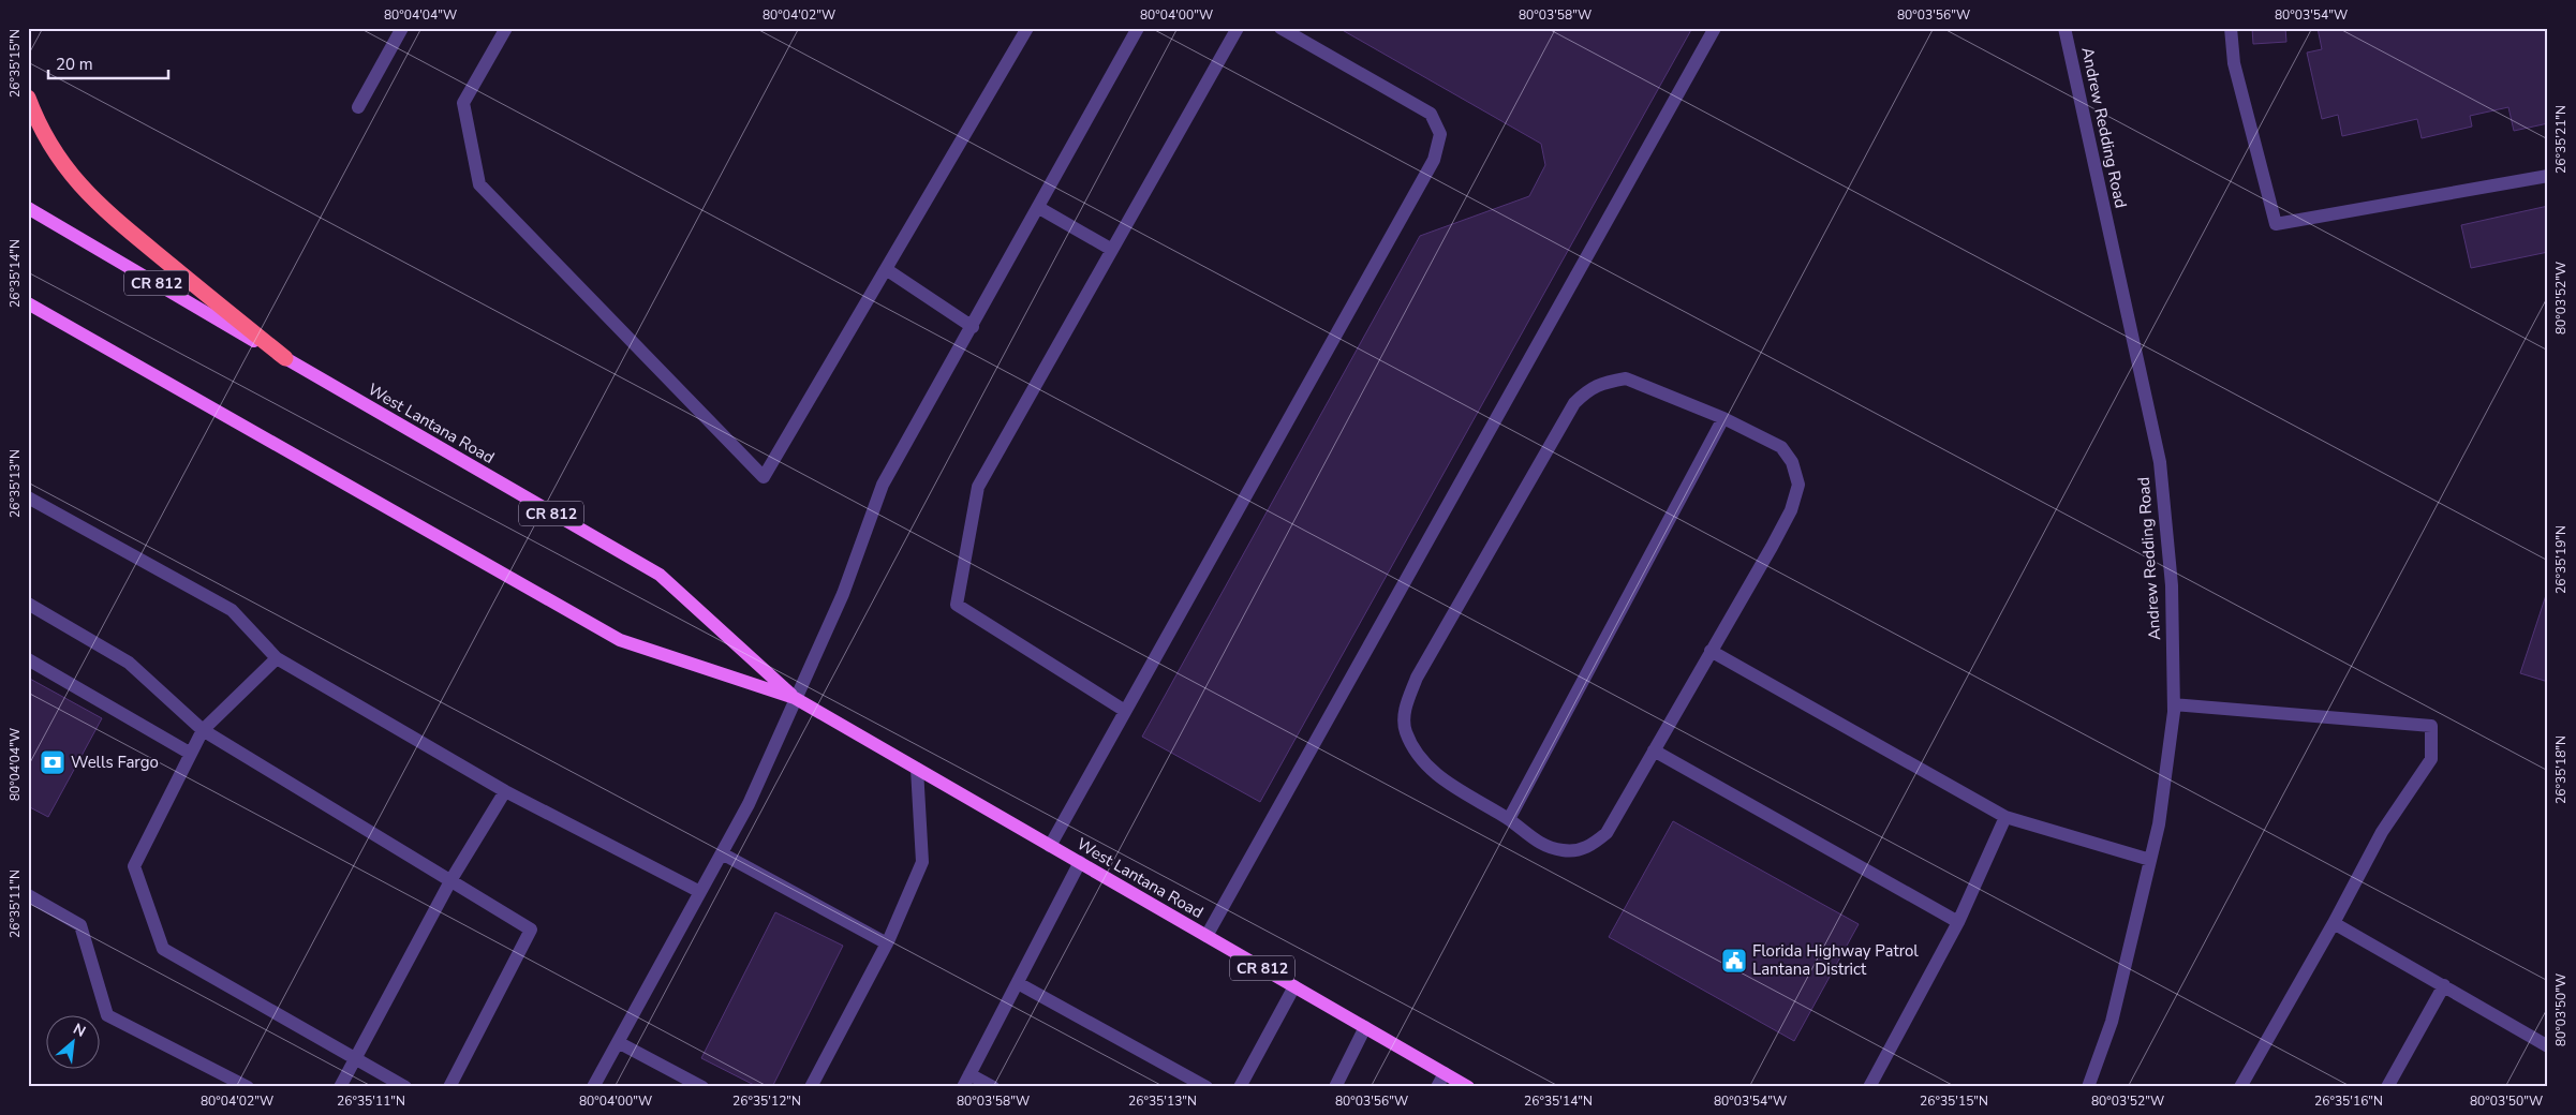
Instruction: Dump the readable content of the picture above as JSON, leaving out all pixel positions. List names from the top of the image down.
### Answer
{
  "streets": {
    "main road": ["CR 812", "West Lantana Road"],
    "street": ["Andrew Redding Road"]
  },
  "places": {
    "bank": ["Wells Fargo"],
    "public building": ["Florida Highway Patrol Lantana District"]
  },
  "scale_bar": "20 m",
  "north": "top right",
  "coordinates": [
    "80°04'04\"W",
    "80°04'02\"W",
    "80°04'00\"W",
    "80°03'58\"W",
    "80°03'56\"W",
    "80°03'54\"W",
    "26°35'15\"N",
    "26°35'21\"N",
    "26°35'14\"N",
    "80°03'52\"W",
    "26°35'13\"N",
    "26°35'19\"N",
    "26°35'18\"N",
    "26°35'11\"N",
    "80°03'50\"W",
    "26°35'12\"N",
    "26°35'16\"N"
  ]
}
